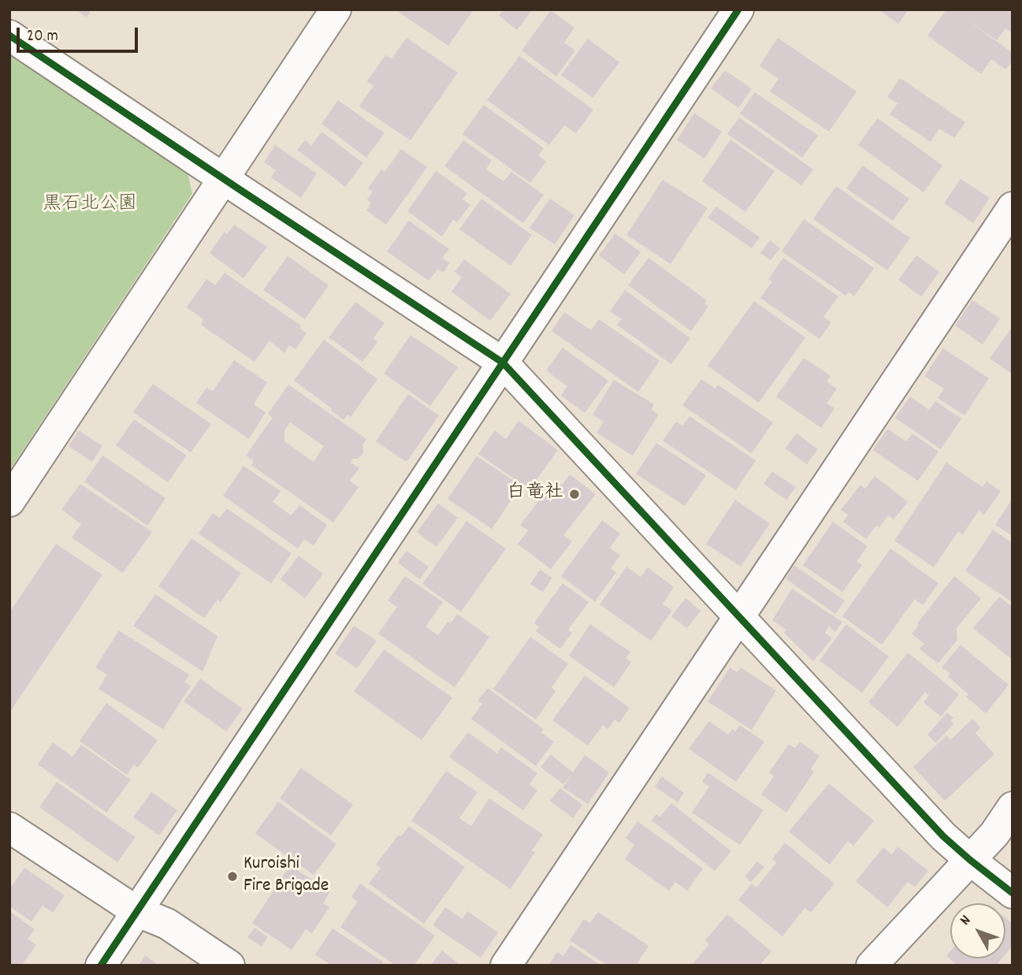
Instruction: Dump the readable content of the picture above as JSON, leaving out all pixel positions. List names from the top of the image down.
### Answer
{
  "parks": ["黒石北公園"],
  "places": ["白竜社", "Kuroishi Fire Brigade"],
  "scale_bar": "20 m",
  "north": "top left"
}
